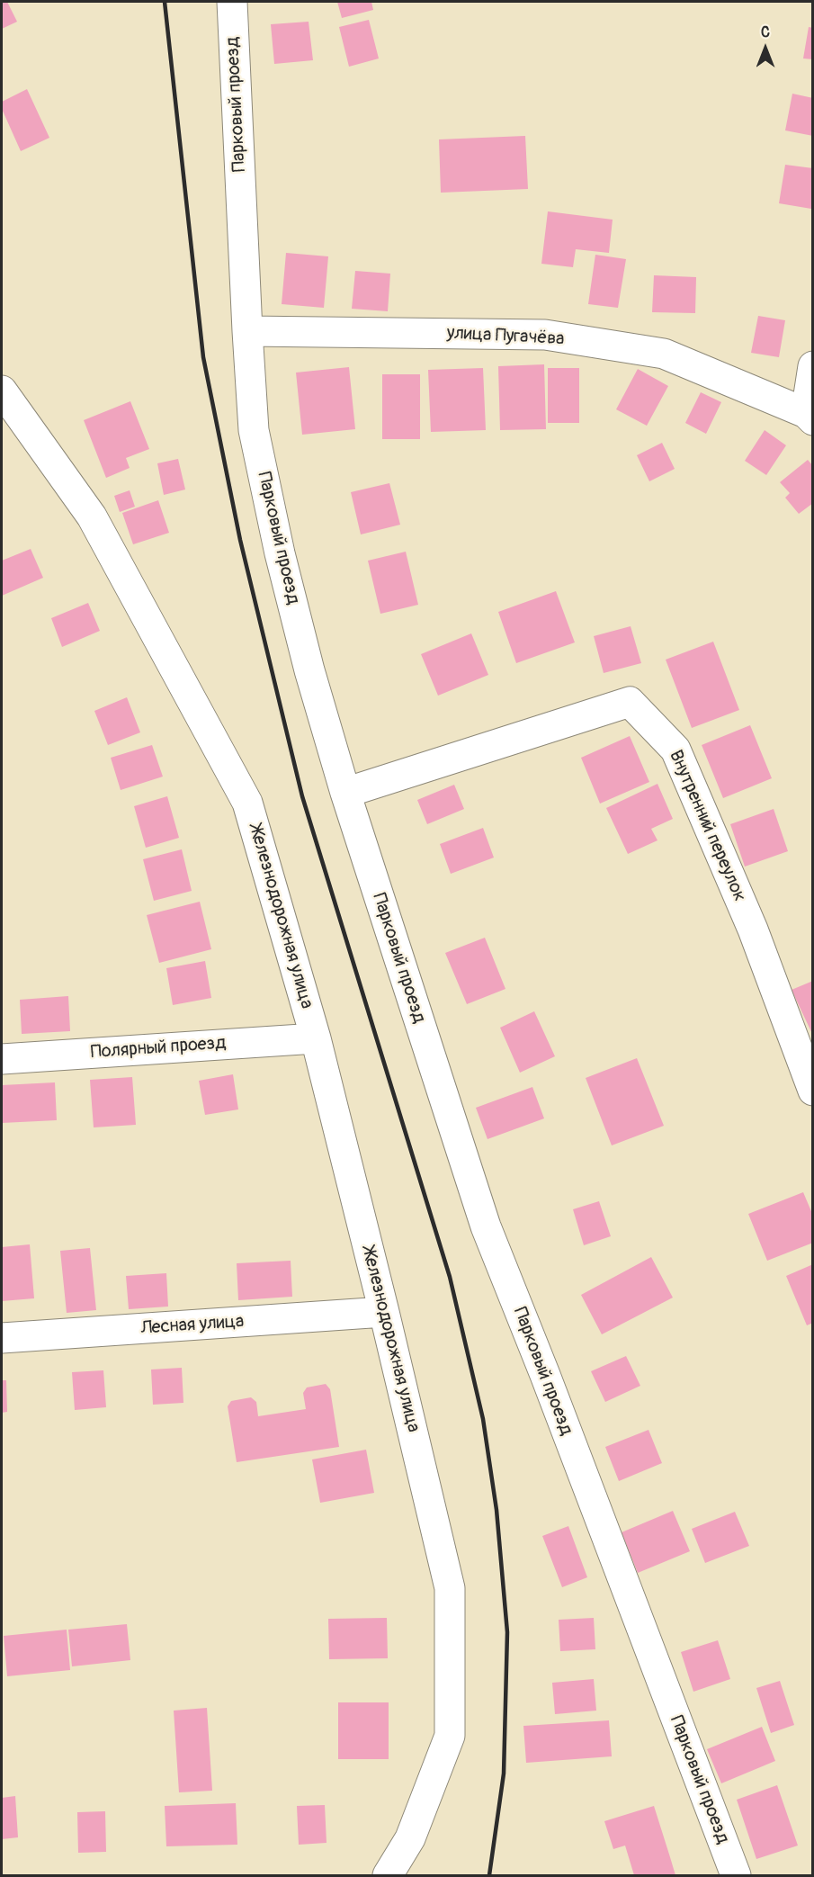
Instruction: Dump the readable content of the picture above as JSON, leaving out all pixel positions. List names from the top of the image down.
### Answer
{
  "streets": {
    "street": [
      "Парковый проезд",
      "улица Пугачёва",
      "Внутренний переулок",
      "Железнодорожная улица",
      "Полярный проезд",
      "Лесная улица"
    ]
  },
  "crossings": [
    ["Парковый проезд", "улица Пугачёва"],
    ["Парковый проезд", "Внутренний переулок"],
    ["Железнодорожная улица", "Полярный проезд"],
    ["Железнодорожная улица", "Лесная улица"]
  ],
  "north": "top"
}
